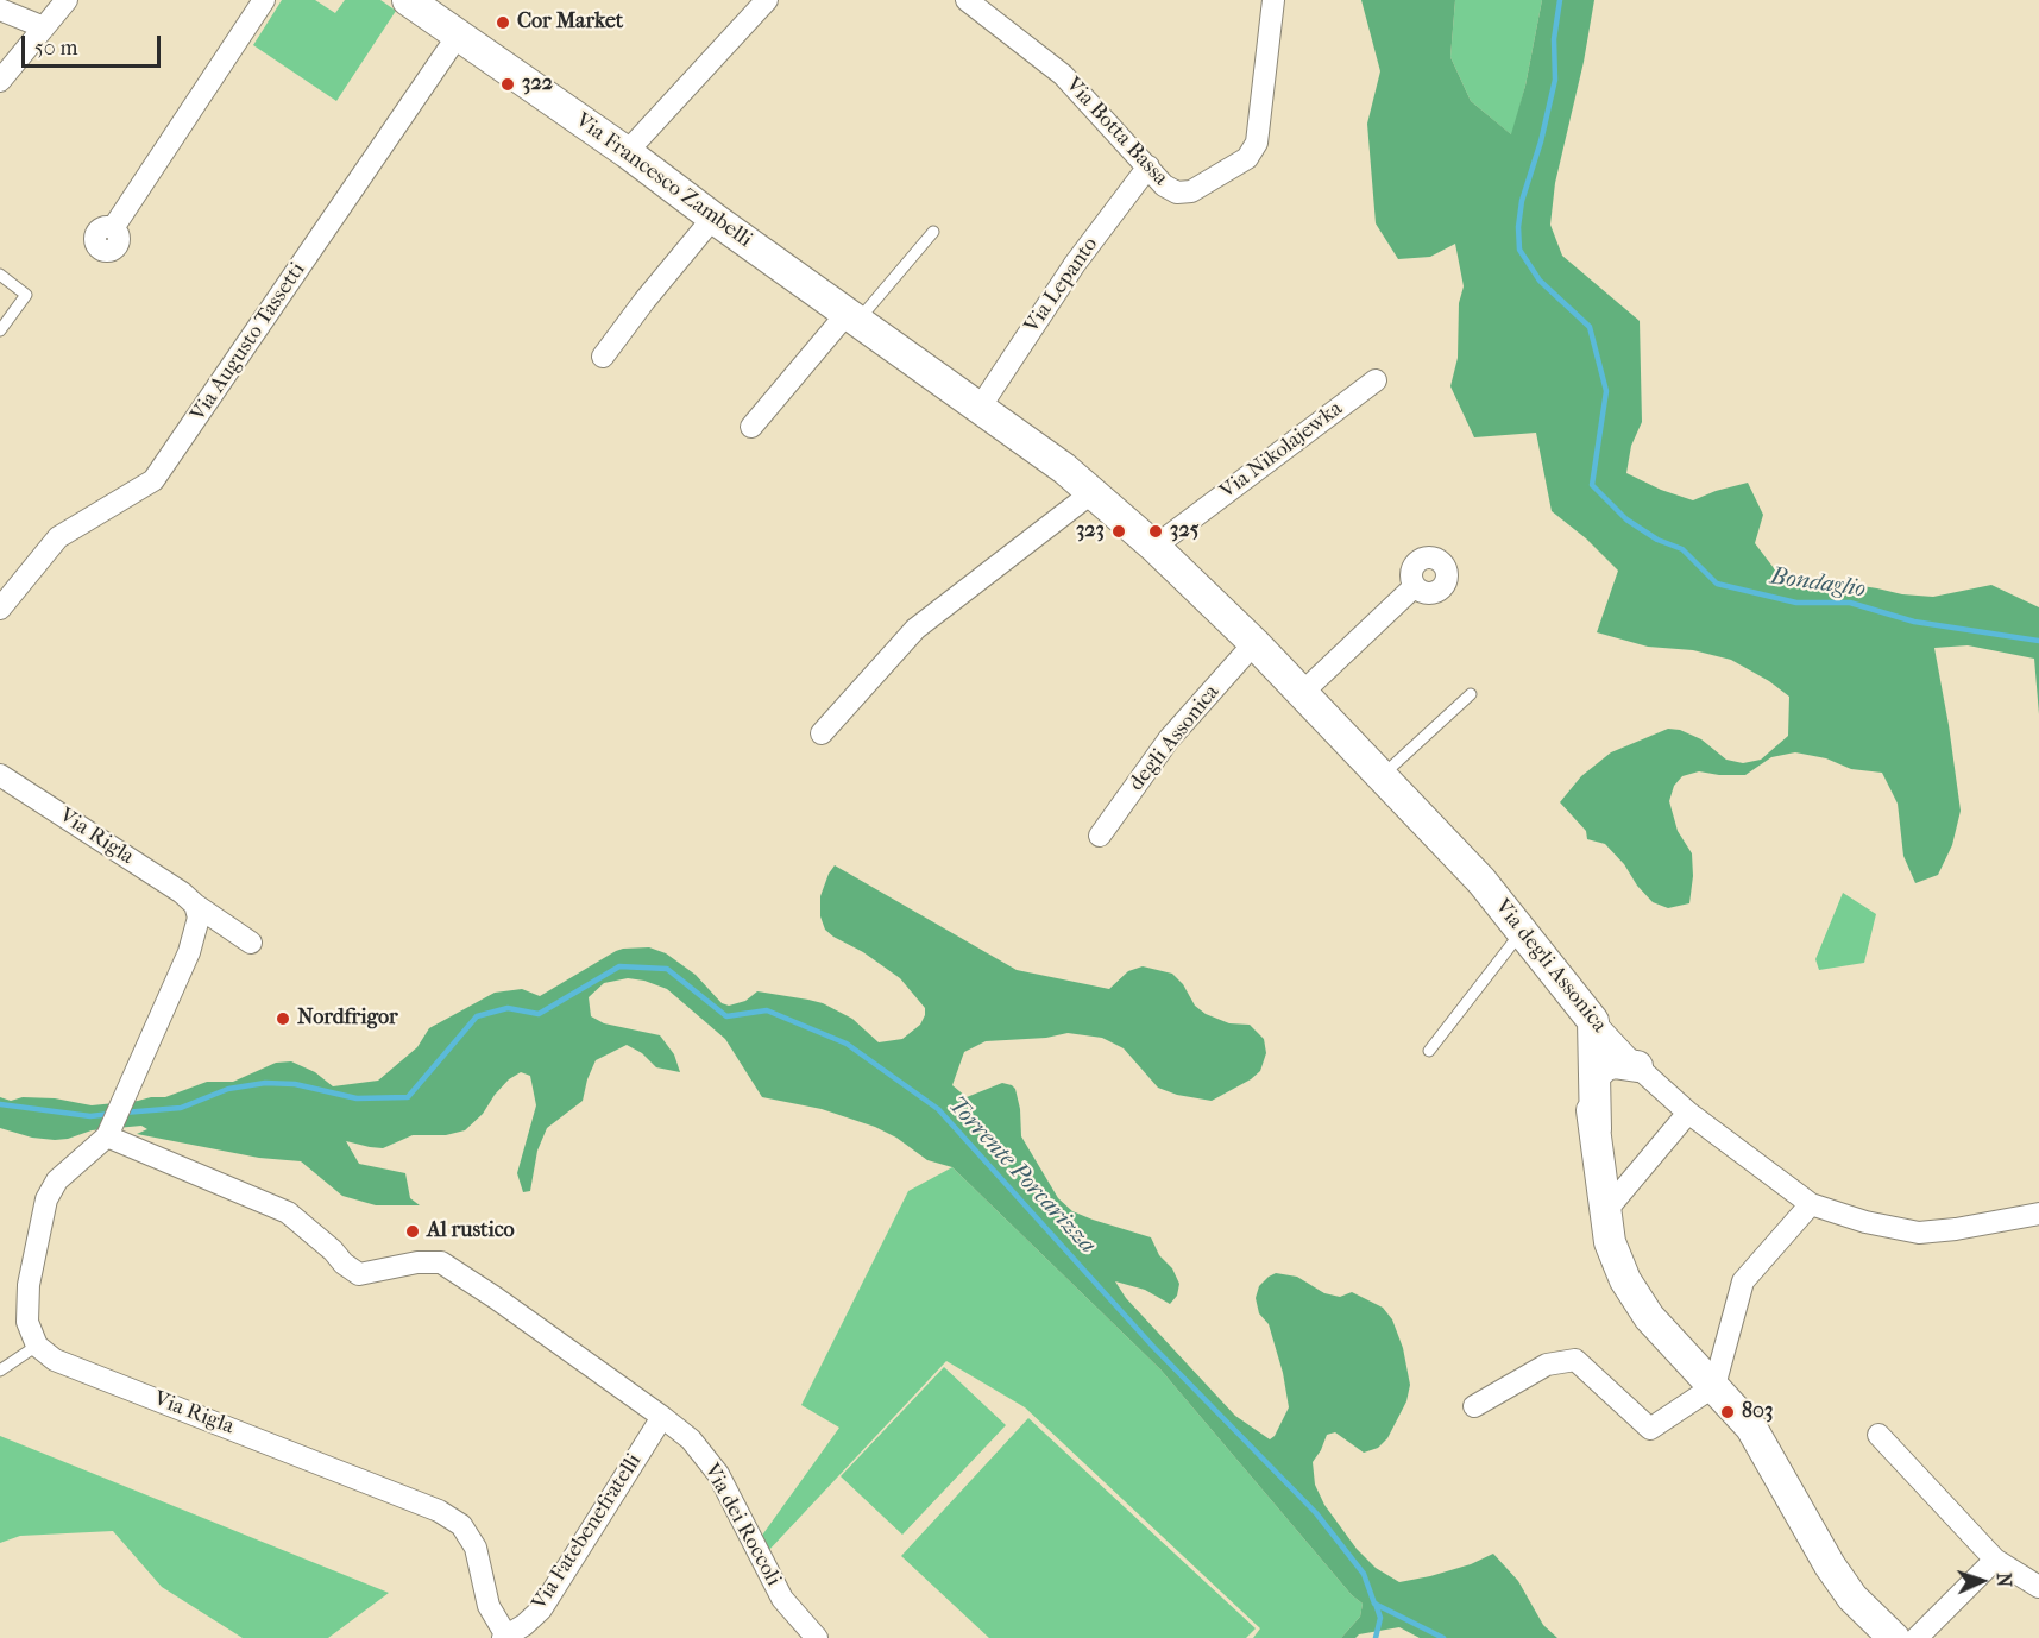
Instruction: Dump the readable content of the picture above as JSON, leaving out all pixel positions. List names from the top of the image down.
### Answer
{
  "streets": {
    "main road": ["Via Francesco Zambelli", "Via degli Assonica"],
    "street": [
      "Via Botta Bassa",
      "Via Lepanto",
      "Via Augusto Tassetti",
      "Via Nikolajewka",
      "degli Assonica",
      "Via Rigla",
      "Via dei Roccoli",
      "Via Fatebenefratelli"
    ]
  },
  "crossings": [
    ["Via Botta Bassa", "Via Lepanto"],
    ["Via Francesco Zambelli", "Via Lepanto"],
    ["Via Francesco Zambelli", "Via Augusto Tassetti"],
    ["Via Francesco Zambelli", "Via Nikolajewka"],
    ["Via Francesco Zambelli", "Via degli Assonica"],
    ["Via Nikolajewka", "Via degli Assonica"],
    ["degli Assonica", "Via degli Assonica"],
    ["Via Rigla", "Via Fatebenefratelli"],
    ["Via dei Roccoli", "Via Fatebenefratelli"]
  ],
  "water": ["Bondaglio", "Torrente Porcarizza"],
  "places": [
    "Cor Market",
    "322",
    "323",
    "325",
    "Nordfrigor",
    "Al rustico",
    "803"
  ],
  "scale_bar": "50 m",
  "north": "right"
}
